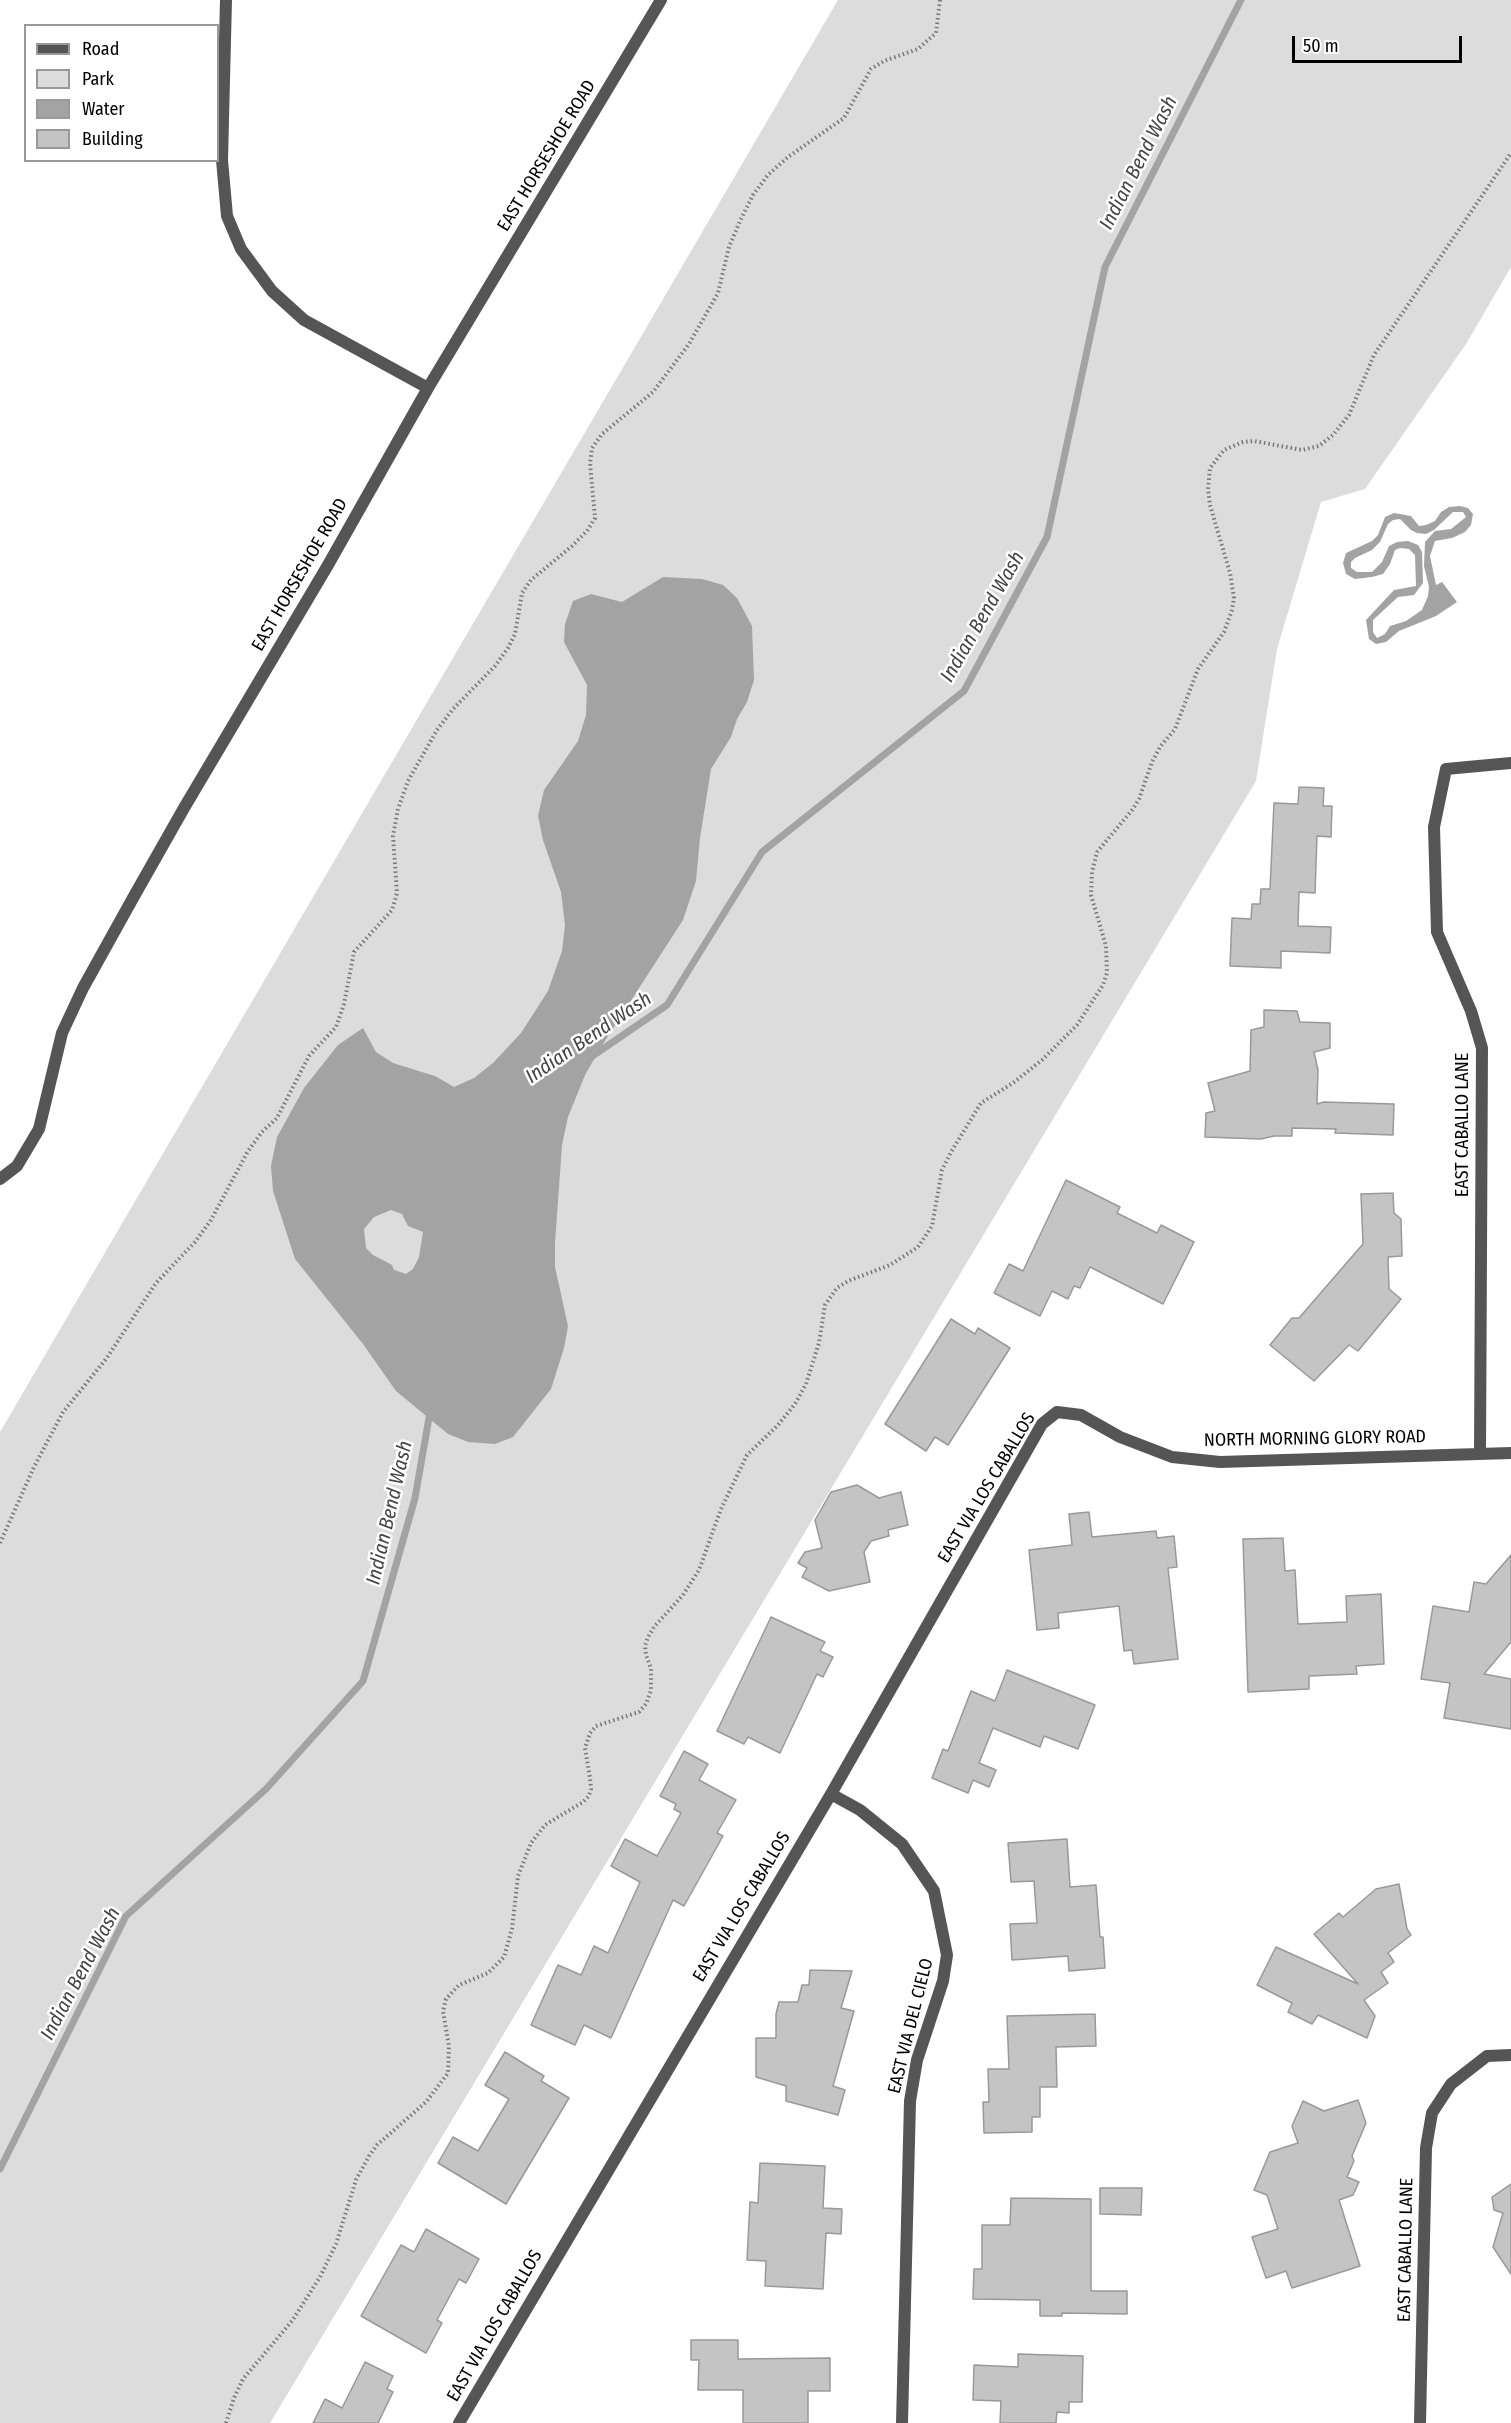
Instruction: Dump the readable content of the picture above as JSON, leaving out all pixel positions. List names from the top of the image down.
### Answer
{
  "streets": {
    "street": [
      "EAST HORSESHOE ROAD",
      "EAST CABALLO LANE",
      "NORTH MORNING GLORY ROAD",
      "EAST VIA LOS CABALLOS",
      "EAST VIA DEL CIELO"
    ]
  },
  "crossings": [
    ["EAST CABALLO LANE", "NORTH MORNING GLORY ROAD"],
    ["NORTH MORNING GLORY ROAD", "EAST VIA LOS CABALLOS"],
    ["EAST VIA LOS CABALLOS", "EAST VIA DEL CIELO"]
  ],
  "water": ["Indian Bend Wash"],
  "legend": [
    "Road",
    "Park",
    "Water",
    "Building"
  ],
  "scale_bar": "50 m"
}
